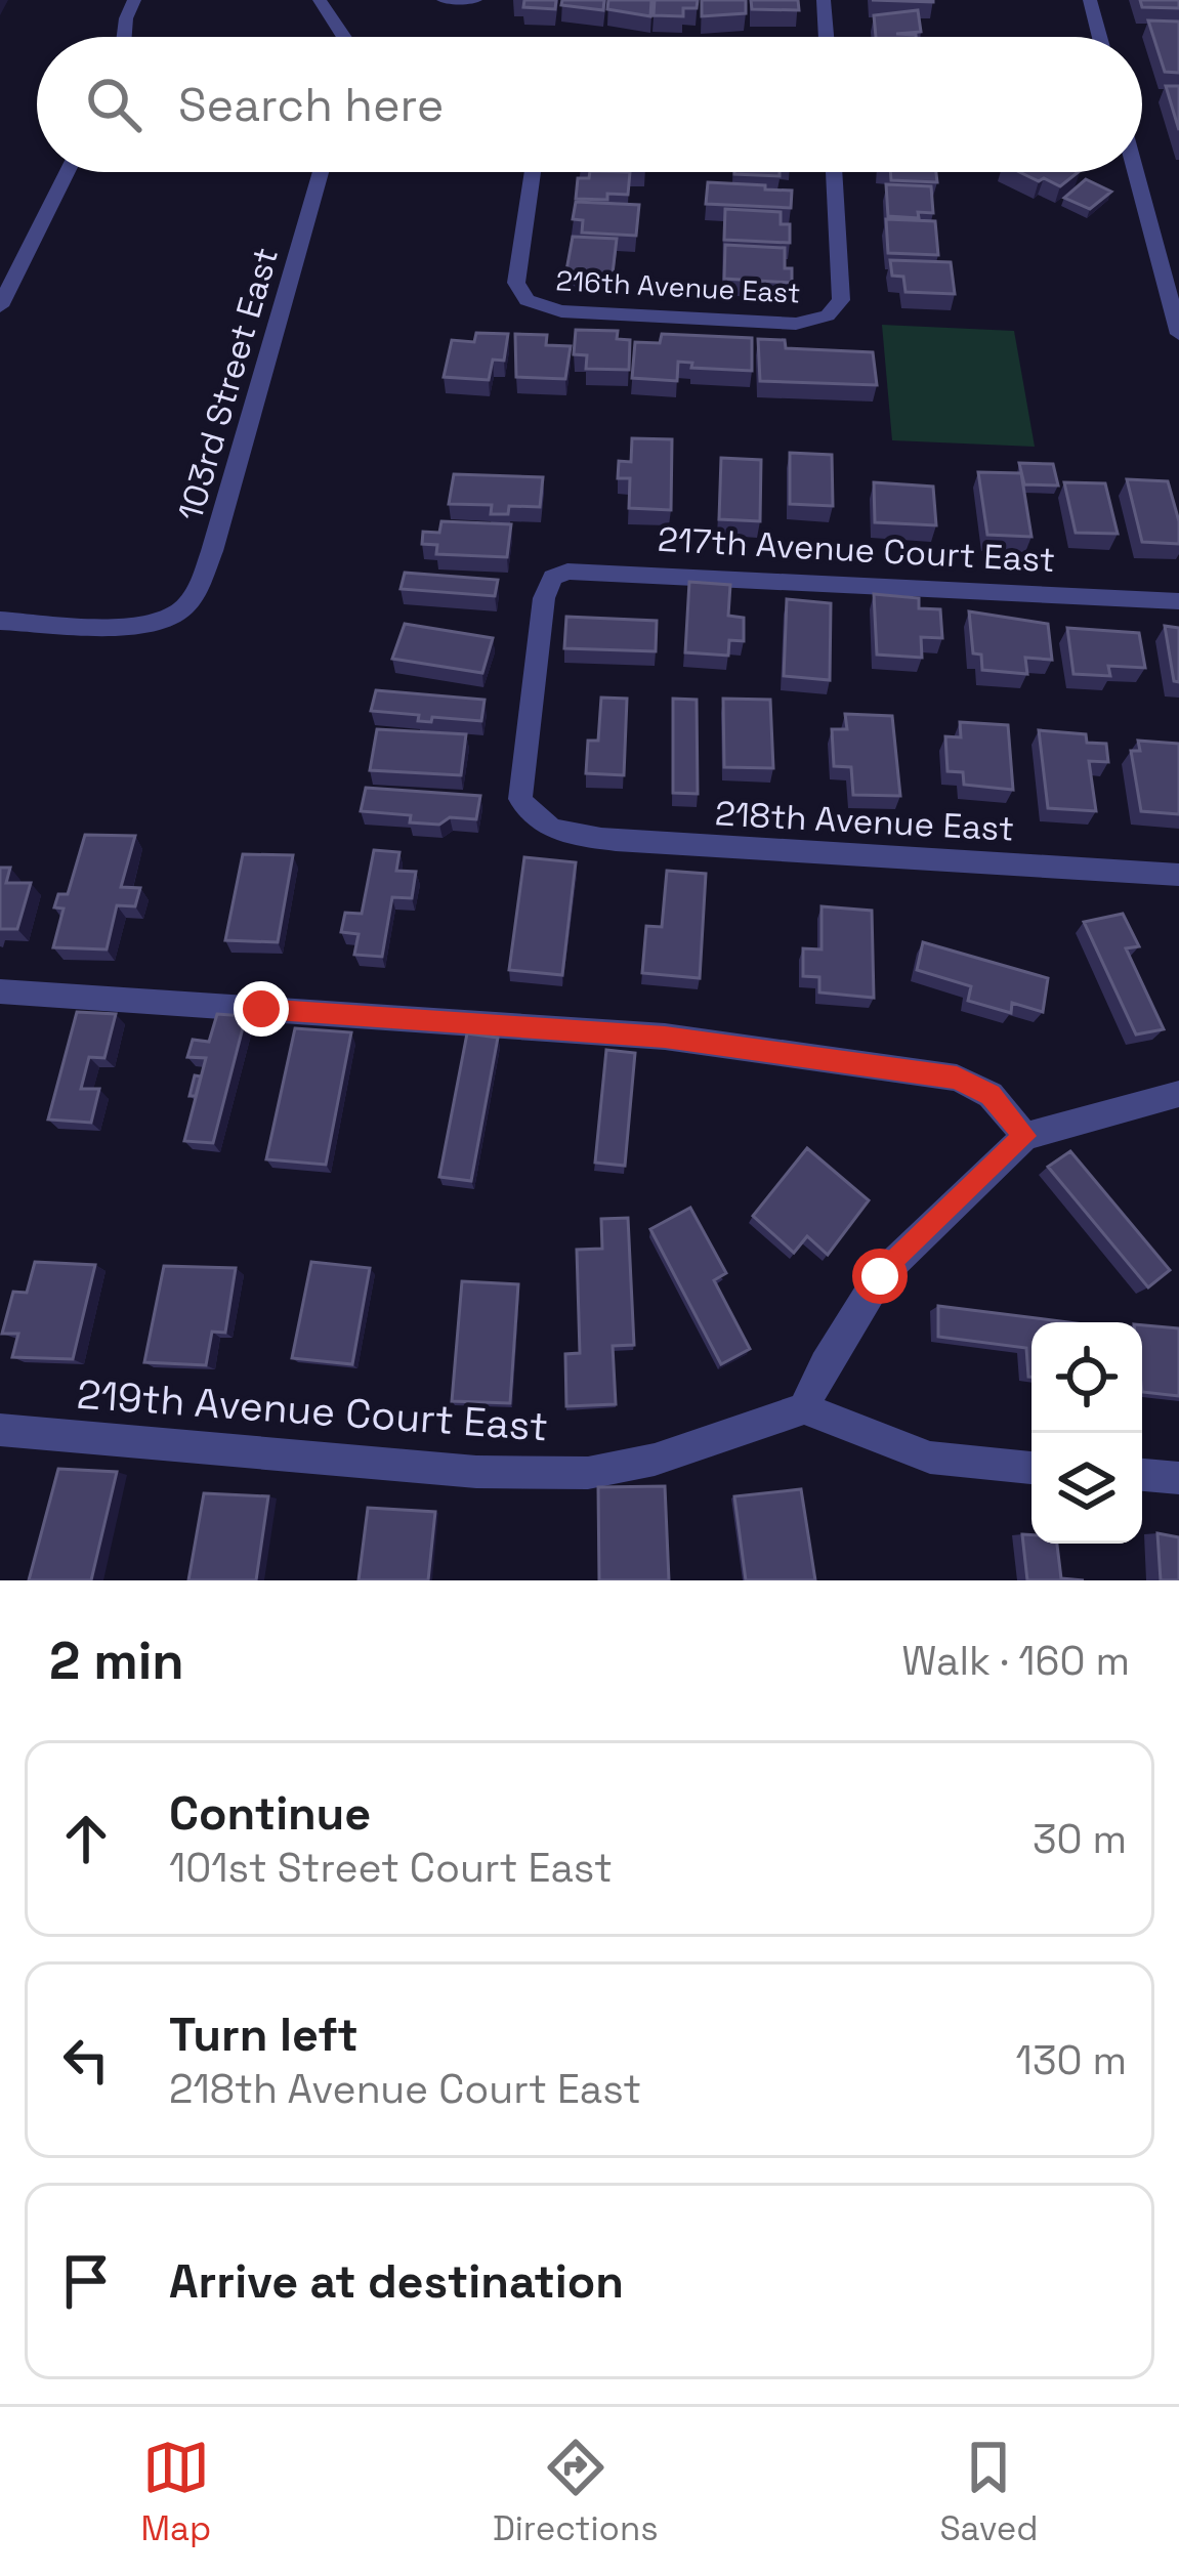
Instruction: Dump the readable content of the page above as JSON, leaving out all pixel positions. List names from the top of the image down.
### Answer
{
  "streets": {
    "street": [
      "216th Avenue East",
      "103rd Street East",
      "217th Avenue Court East",
      "218th Avenue East",
      "219th Avenue Court East"
    ]
  },
  "crossings": [
    ["217th Avenue Court East", "218th Avenue East"]
  ],
  "page": {
    "search": "Search here",
    "heading": ["2 min", "Walk · 160 m"],
    "list": [
      ["Continue", "101st Street Court East", "30 m"],
      ["Turn left", "218th Avenue Court East", "130 m"],
      "Arrive at destination"
    ],
    "nav": ["Map", "Directions", "Saved"]
  }
}
